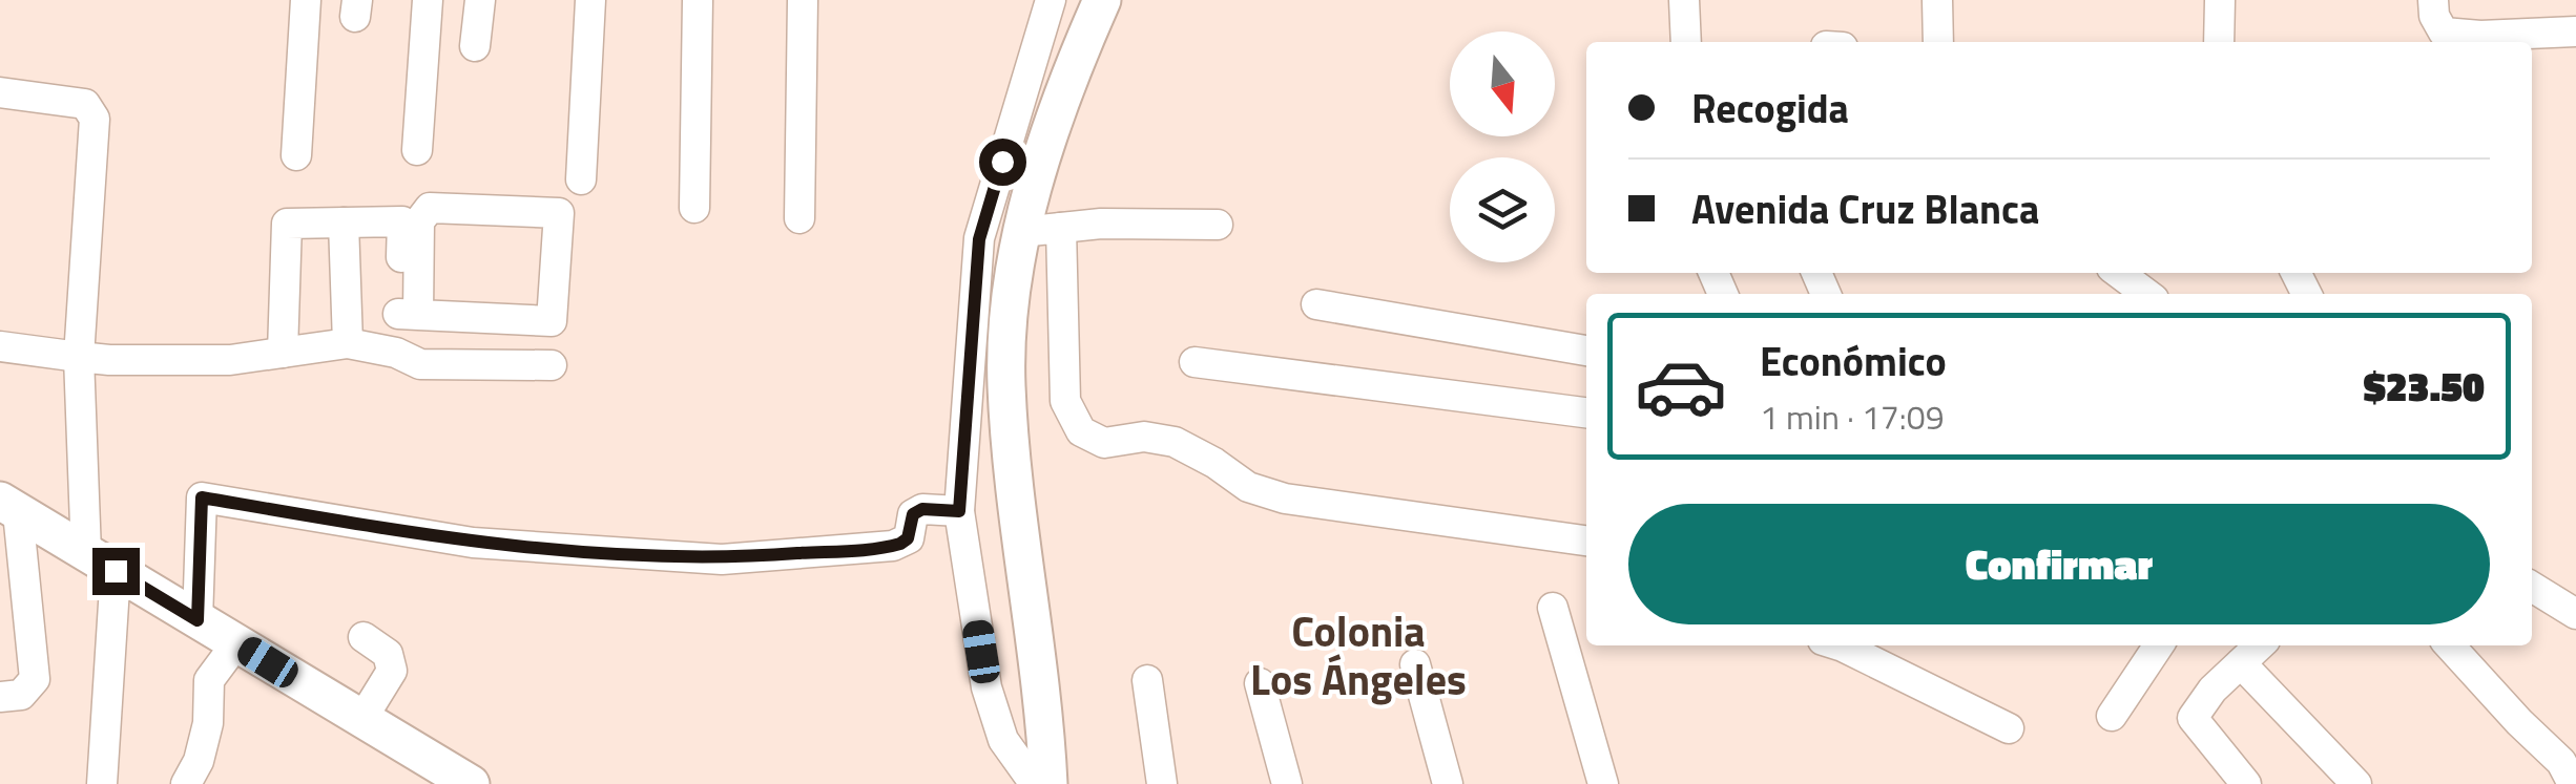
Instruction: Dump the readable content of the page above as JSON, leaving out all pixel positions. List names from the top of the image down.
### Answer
{
  "districts": ["Colonia Los Ángeles"],
  "north": "bottom",
  "page": {
    "banner": ["Recogida", "Avenida Cruz Blanca"],
    "list": [
      {
        "name": "Económico",
        "note": "1 min · 17:09",
        "value": "$23.50"
      }
    ],
    "buttons": "Confirmar"
  }
}
